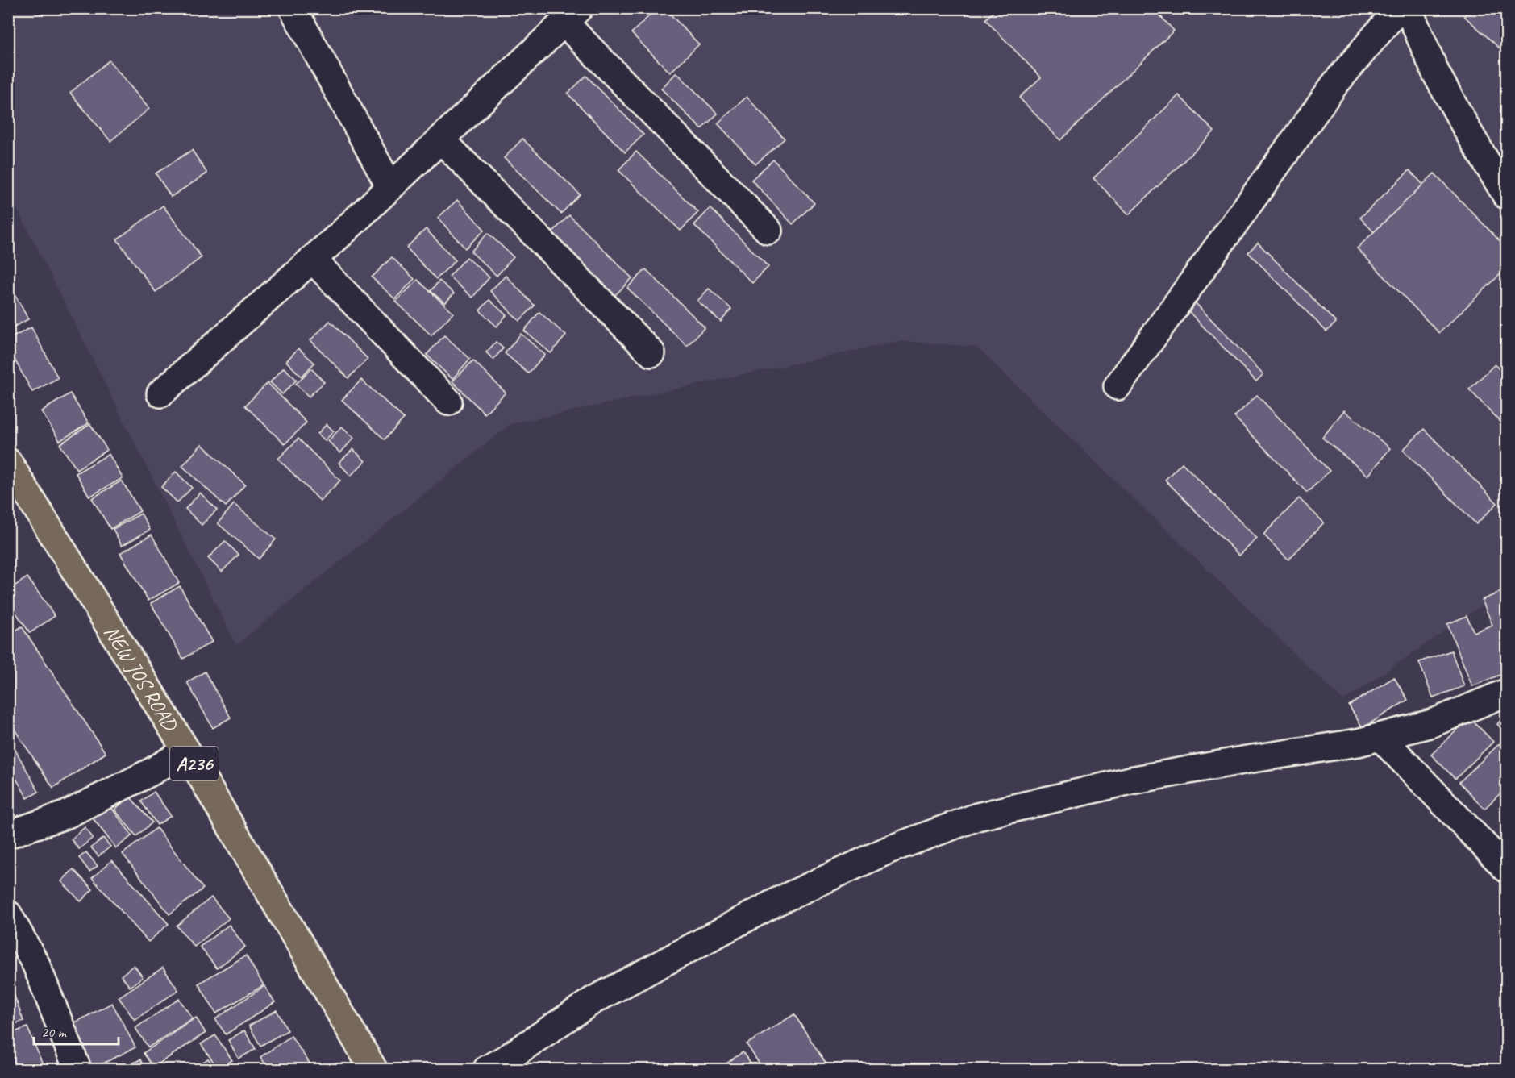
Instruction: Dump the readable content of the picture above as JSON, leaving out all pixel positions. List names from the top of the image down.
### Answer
{
  "streets": {
    "highway": ["NEW JOS ROAD", "A236"]
  },
  "scale_bar": "20 m"
}
